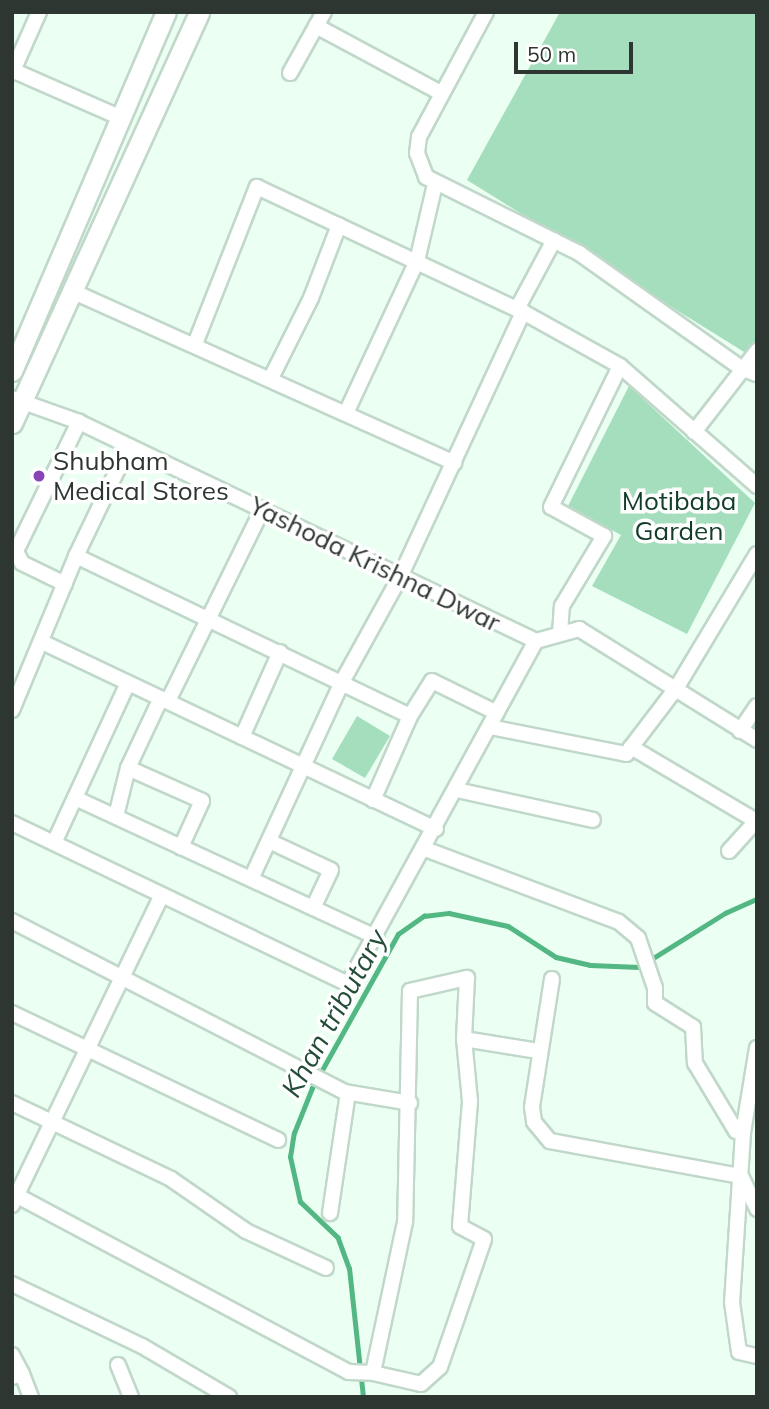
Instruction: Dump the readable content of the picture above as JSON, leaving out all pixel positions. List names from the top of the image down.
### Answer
{
  "streets": {
    "street": ["Yashoda Krishna Dwar"]
  },
  "water": ["Khan tributary"],
  "parks": ["Motibaba Garden"],
  "places": ["Shubham Medical Stores"],
  "scale_bar": "50 m"
}
